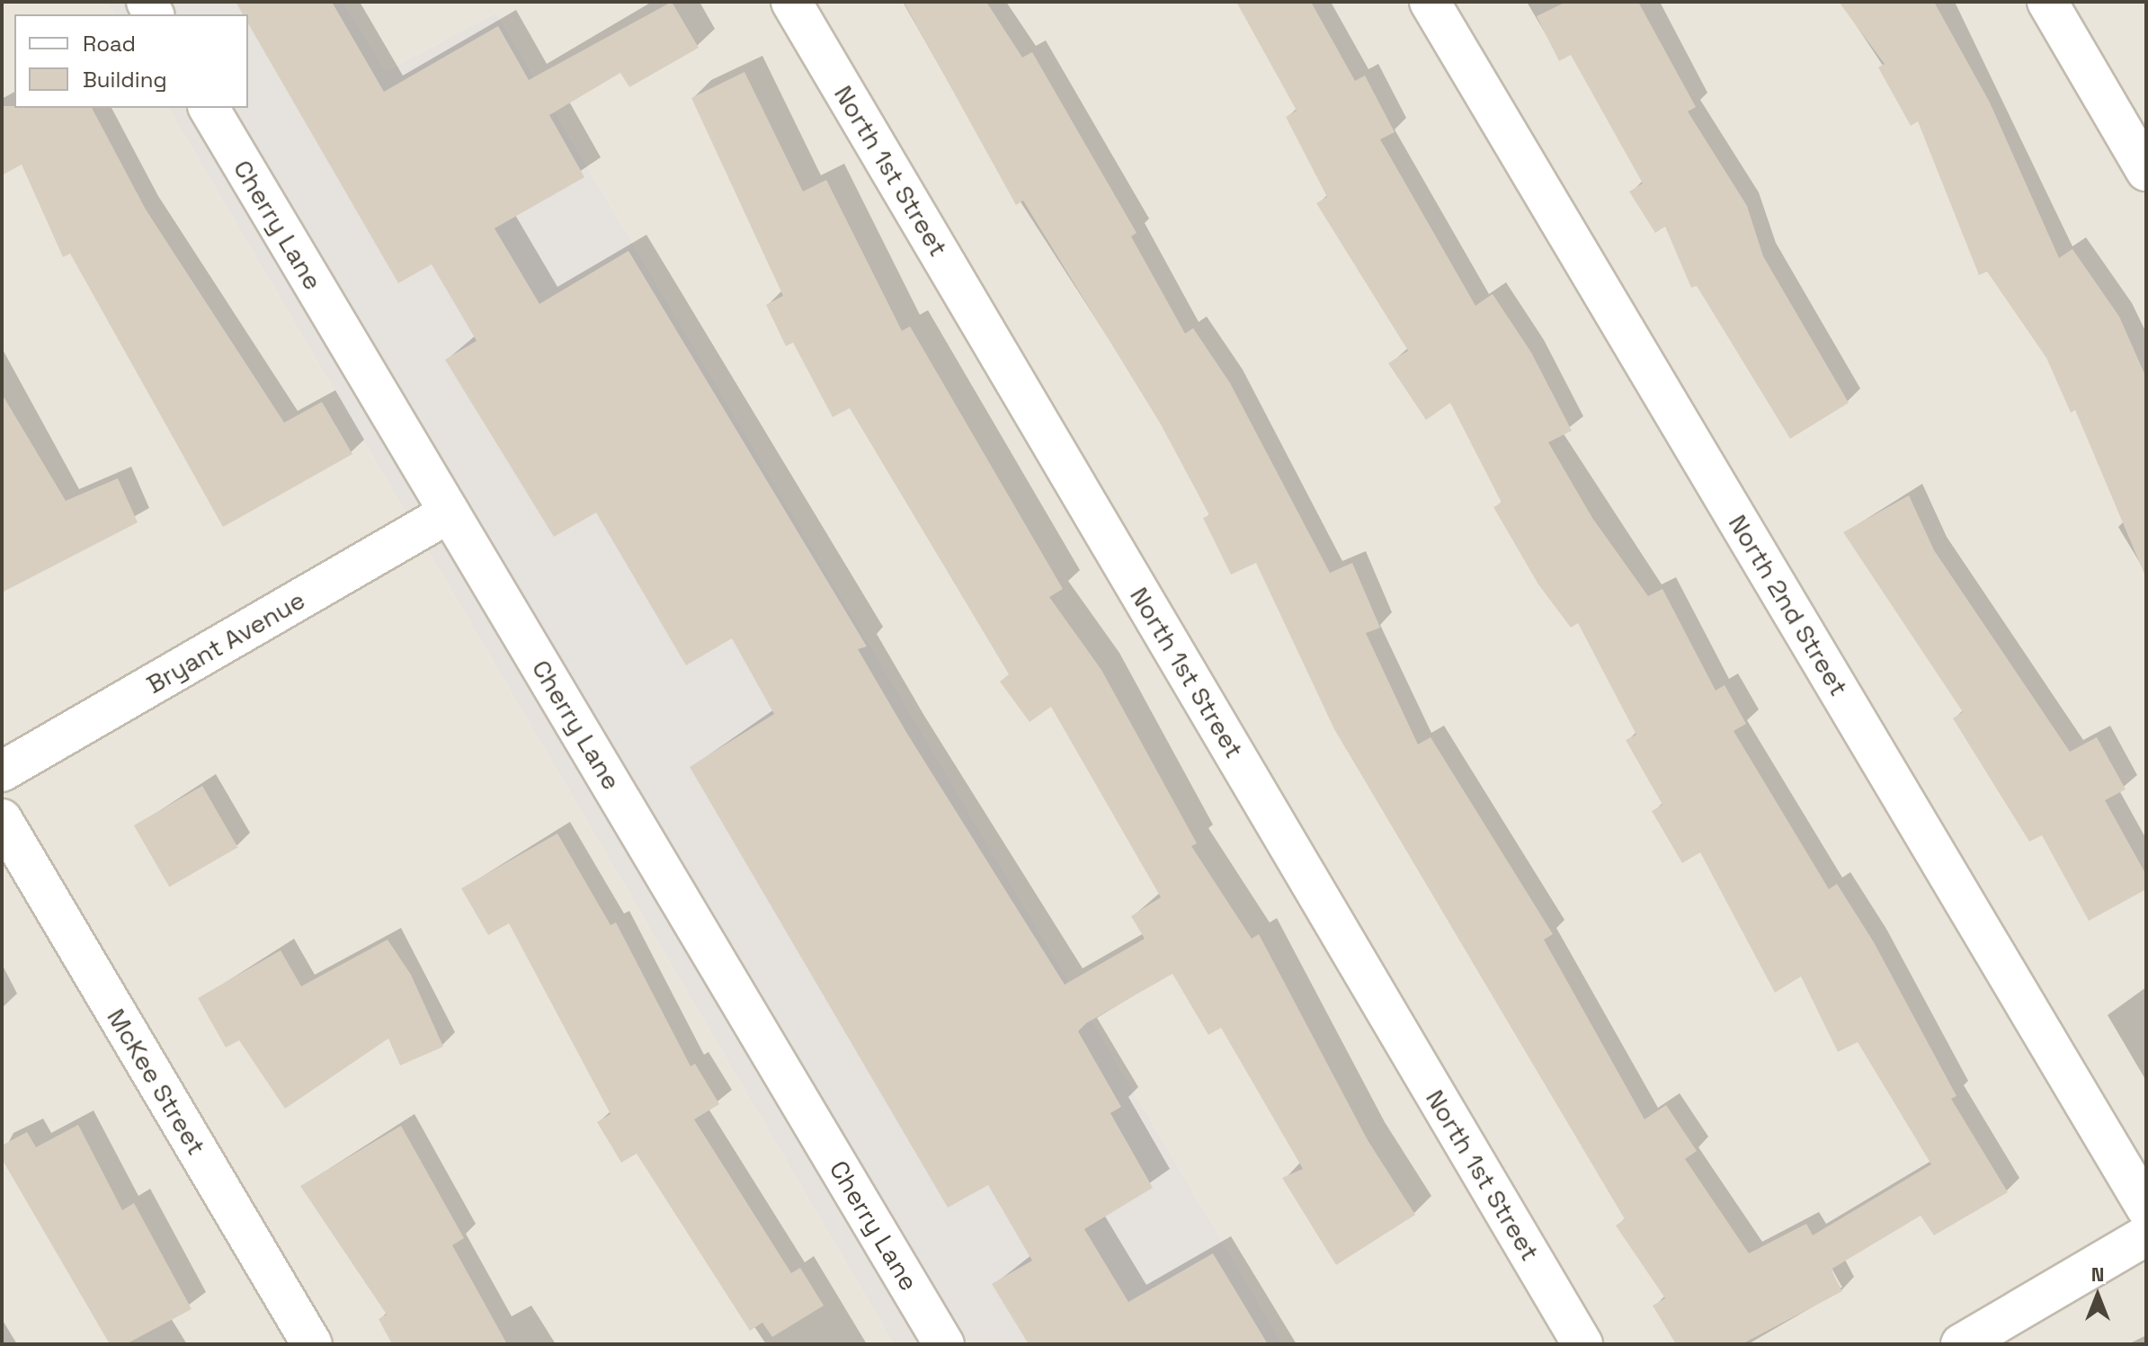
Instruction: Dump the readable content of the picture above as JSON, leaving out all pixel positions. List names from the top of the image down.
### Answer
{
  "streets": {
    "street": [
      "North 1st Street",
      "Cherry Lane",
      "North 2nd Street",
      "Bryant Avenue",
      "McKee Street"
    ]
  },
  "crossings": [
    ["Cherry Lane", "Bryant Avenue"]
  ],
  "legend": ["Road", "Building"],
  "north": "top"
}
